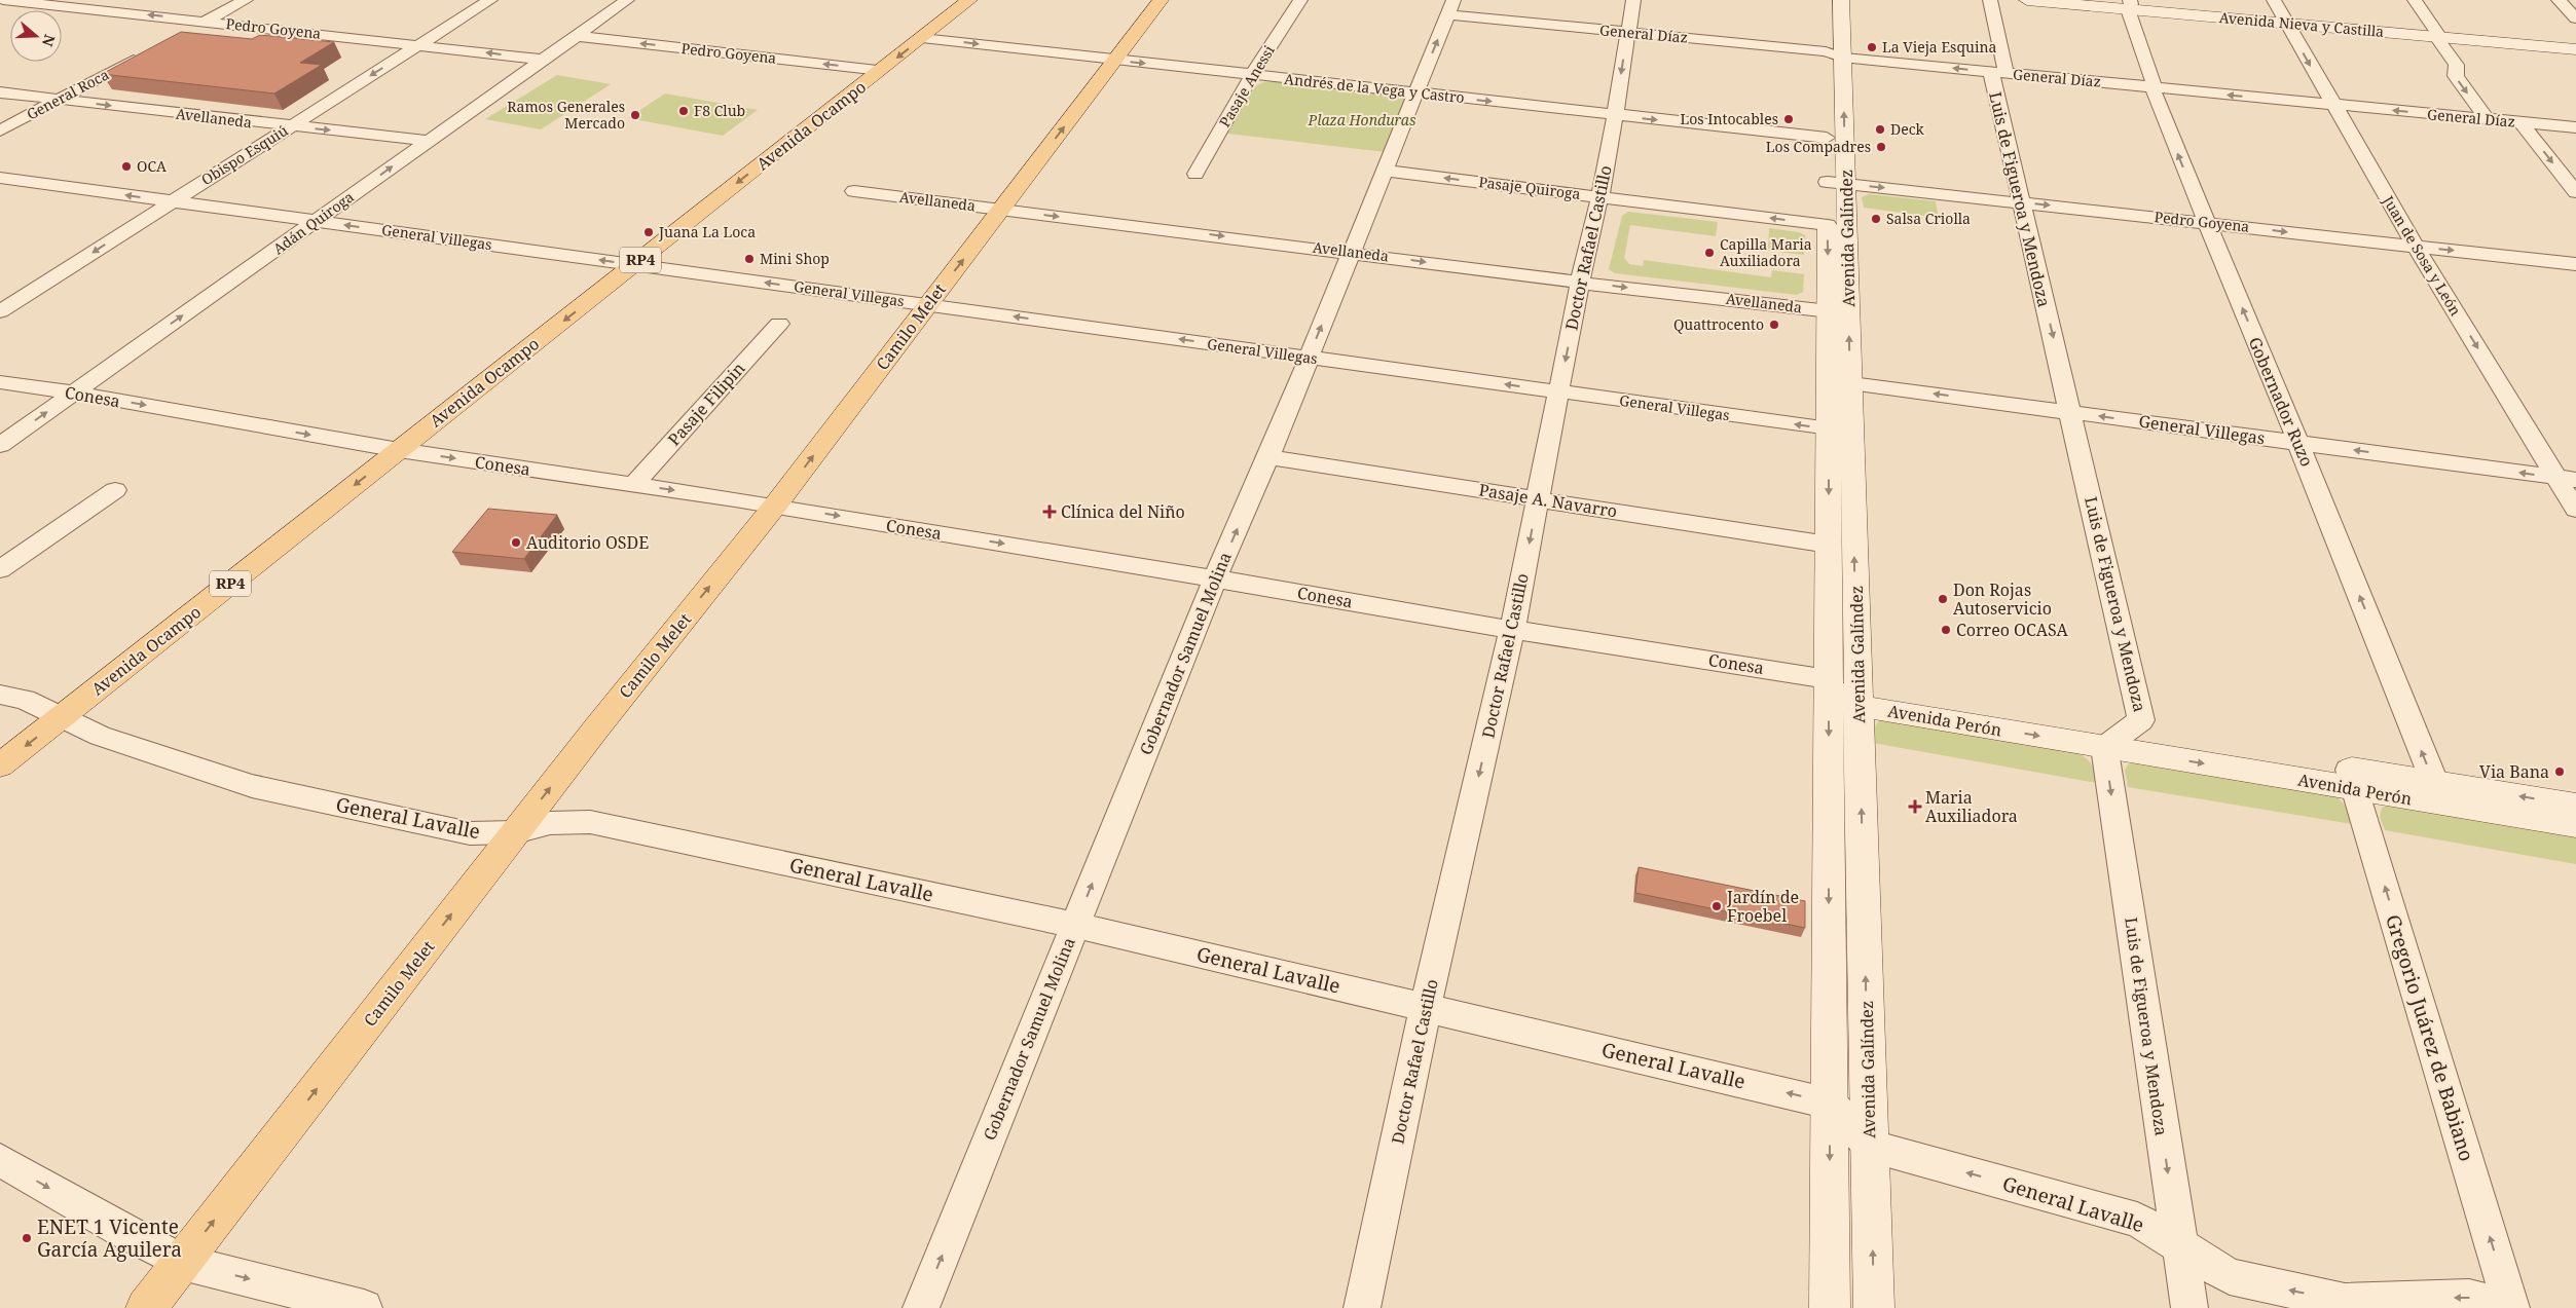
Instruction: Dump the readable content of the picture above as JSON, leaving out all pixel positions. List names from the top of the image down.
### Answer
{
  "streets": {
    "main road": [
      "Avenida Nieva y Castilla",
      "Avenida Ocampo",
      "Avenida Galíndez",
      "RP4",
      "Camilo Melet",
      "Avenida Perón"
    ],
    "street": [
      "Pedro Goyena",
      "General Díaz",
      "Pasaje Anessi",
      "Andrés de la Vega y Castro",
      "General Roca",
      "Avellaneda",
      "Obispo Esquiú",
      "Pasaje Quiroga",
      "Luis de Figueroa y Mendoza",
      "Adán Quiroga",
      "General Villegas",
      "Doctor Rafael Castillo",
      "Juan de Sosa y León",
      "Conesa",
      "Gobernador Ruzo",
      "Pasaje Filipin",
      "Pasaje A. Navarro",
      "Gobernador Samuel Molina",
      "General Lavalle",
      "Gregorio Juárez de Babiano"
    ]
  },
  "crossings": [
    ["Avenida Nieva y Castilla", "Juan de Sosa y León"],
    ["Avenida Nieva y Castilla", "Gobernador Ruzo"],
    ["Pedro Goyena", "Andrés de la Vega y Castro"],
    ["Pedro Goyena", "Avenida Ocampo"],
    ["Pedro Goyena", "Obispo Esquiú"],
    ["Pedro Goyena", "Pasaje Quiroga"],
    ["Pedro Goyena", "Luis de Figueroa y Mendoza"],
    ["Pedro Goyena", "Adán Quiroga"],
    ["Pedro Goyena", "Avenida Galíndez"],
    ["Pedro Goyena", "Juan de Sosa y León"],
    ["Pedro Goyena", "Gobernador Ruzo"],
    ["General Díaz", "Luis de Figueroa y Mendoza"],
    ["General Díaz", "Avenida Galíndez"],
    ["General Díaz", "Doctor Rafael Castillo"],
    ["General Díaz", "Juan de Sosa y León"],
    ["General Díaz", "Gobernador Ruzo"],
    ["General Díaz", "Gobernador Samuel Molina"],
    ["Pasaje Anessi", "Andrés de la Vega y Castro"],
    ["Andrés de la Vega y Castro", "Avenida Ocampo"],
    ["Andrés de la Vega y Castro", "Pasaje Quiroga"],
    ["Andrés de la Vega y Castro", "Avenida Galíndez"],
    ["Andrés de la Vega y Castro", "Doctor Rafael Castillo"],
    ["Andrés de la Vega y Castro", "Camilo Melet"],
    ["Andrés de la Vega y Castro", "Gobernador Samuel Molina"],
    ["General Roca", "Avellaneda"],
    ["Avellaneda", "Obispo Esquiú"],
    ["Avellaneda", "Adán Quiroga"],
    ["Avellaneda", "Avenida Galíndez"],
    ["Avellaneda", "Doctor Rafael Castillo"],
    ["Avellaneda", "Camilo Melet"],
    ["Avellaneda", "Gobernador Samuel Molina"],
    ["Avenida Ocampo", "General Villegas"],
    ["Avenida Ocampo", "Conesa"],
    ["Avenida Ocampo", "General Lavalle"],
    ["Obispo Esquiú", "General Villegas"],
    ["Pasaje Quiroga", "Avenida Galíndez"],
    ["Pasaje Quiroga", "Doctor Rafael Castillo"],
    ["Pasaje Quiroga", "Gobernador Samuel Molina"],
    ["Luis de Figueroa y Mendoza", "General Villegas"],
    ["Luis de Figueroa y Mendoza", "Avenida Perón"],
    ["Luis de Figueroa y Mendoza", "General Lavalle"],
    ["Adán Quiroga", "General Villegas"],
    ["Adán Quiroga", "Conesa"],
    ["General Villegas", "Avenida Galíndez"],
    ["General Villegas", "Doctor Rafael Castillo"],
    ["General Villegas", "Juan de Sosa y León"],
    ["General Villegas", "Camilo Melet"],
    ["General Villegas", "Gobernador Ruzo"],
    ["General Villegas", "Gobernador Samuel Molina"],
    ["Avenida Galíndez", "Conesa"],
    ["Avenida Galíndez", "Pasaje A. Navarro"],
    ["Avenida Galíndez", "Avenida Perón"],
    ["Avenida Galíndez", "General Lavalle"],
    ["Doctor Rafael Castillo", "Conesa"],
    ["Doctor Rafael Castillo", "Pasaje A. Navarro"],
    ["Doctor Rafael Castillo", "General Lavalle"],
    ["Camilo Melet", "Conesa"],
    ["Camilo Melet", "General Lavalle"],
    ["Conesa", "Pasaje Filipin"],
    ["Conesa", "Gobernador Samuel Molina"],
    ["Conesa", "Avenida Perón"],
    ["Gobernador Ruzo", "Avenida Perón"],
    ["Pasaje A. Navarro", "Gobernador Samuel Molina"],
    ["Gobernador Samuel Molina", "General Lavalle"],
    ["Avenida Perón", "Gregorio Juárez de Babiano"],
    ["General Lavalle", "Gregorio Juárez de Babiano"]
  ],
  "one_way": [
    "General Díaz",
    "Andrés de la Vega y Castro",
    "Avellaneda",
    "Avenida Ocampo",
    "Obispo Esquiú",
    "Pasaje Quiroga",
    "Luis de Figueroa y Mendoza",
    "Adán Quiroga",
    "General Villegas",
    "Doctor Rafael Castillo",
    "Juan de Sosa y León",
    "Camilo Melet",
    "Conesa",
    "Gobernador Ruzo",
    "Gobernador Samuel Molina",
    "General Lavalle",
    "Gregorio Juárez de Babiano"
  ],
  "parks": ["Plaza Honduras"],
  "places": {
    "other": [
      "La Vieja Esquina",
      "F8 Club",
      "Ramos Generales Mercado",
      "Los Intocables",
      "Deck",
      "Los Compadres",
      "OCA",
      "Salsa Criolla",
      "Juana La Loca",
      "Capilla Maria Auxiliadora",
      "Mini Shop",
      "Quattrocento",
      "Auditorio OSDE",
      "Don Rojas Autoservicio",
      "Correo OCASA",
      "Via Bana",
      "Jardín de Froebel",
      "ENET 1 Vicente García Aguilera"
    ],
    "health": ["Clínica del Niño", "Maria Auxiliadora"]
  },
  "north": "right"
}
